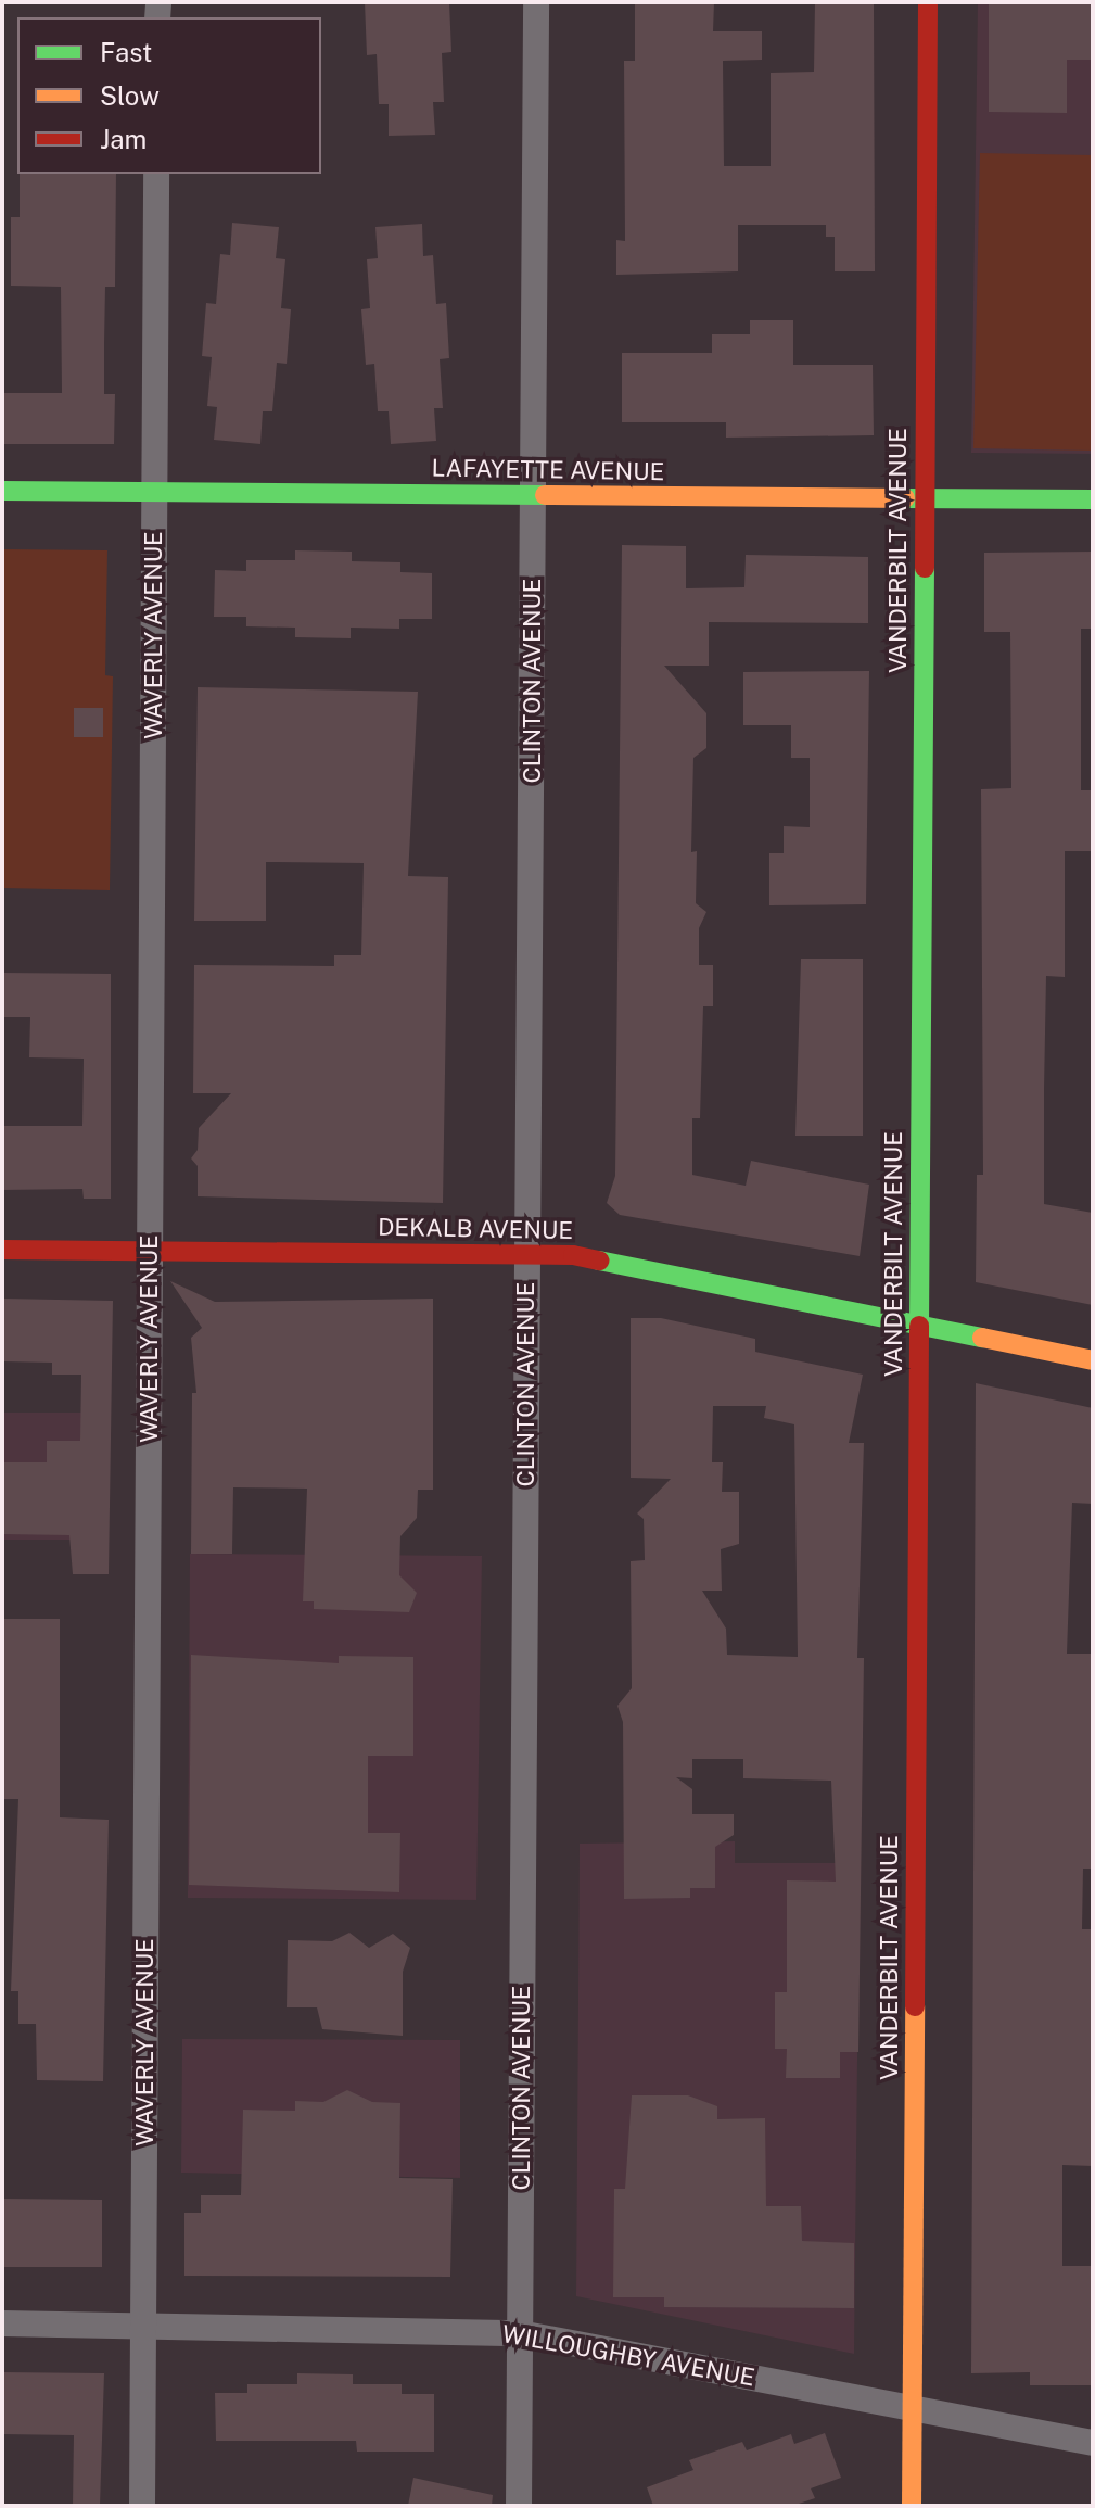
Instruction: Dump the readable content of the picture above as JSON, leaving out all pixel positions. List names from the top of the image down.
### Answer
{
  "streets": {
    "main road": ["LAFAYETTE AVENUE", "VANDERBILT AVENUE", "DEKALB AVENUE"],
    "street": ["WAVERLY AVENUE", "CLINTON AVENUE", "WILLOUGHBY AVENUE"]
  },
  "crossings": [
    ["LAFAYETTE AVENUE", "VANDERBILT AVENUE"],
    ["LAFAYETTE AVENUE", "WAVERLY AVENUE"],
    ["LAFAYETTE AVENUE", "CLINTON AVENUE"],
    ["VANDERBILT AVENUE", "DEKALB AVENUE"],
    ["VANDERBILT AVENUE", "WILLOUGHBY AVENUE"],
    ["WAVERLY AVENUE", "DEKALB AVENUE"],
    ["WAVERLY AVENUE", "WILLOUGHBY AVENUE"],
    ["CLINTON AVENUE", "DEKALB AVENUE"],
    ["CLINTON AVENUE", "WILLOUGHBY AVENUE"]
  ],
  "legend": ["Fast", "Slow", "Jam"]
}
